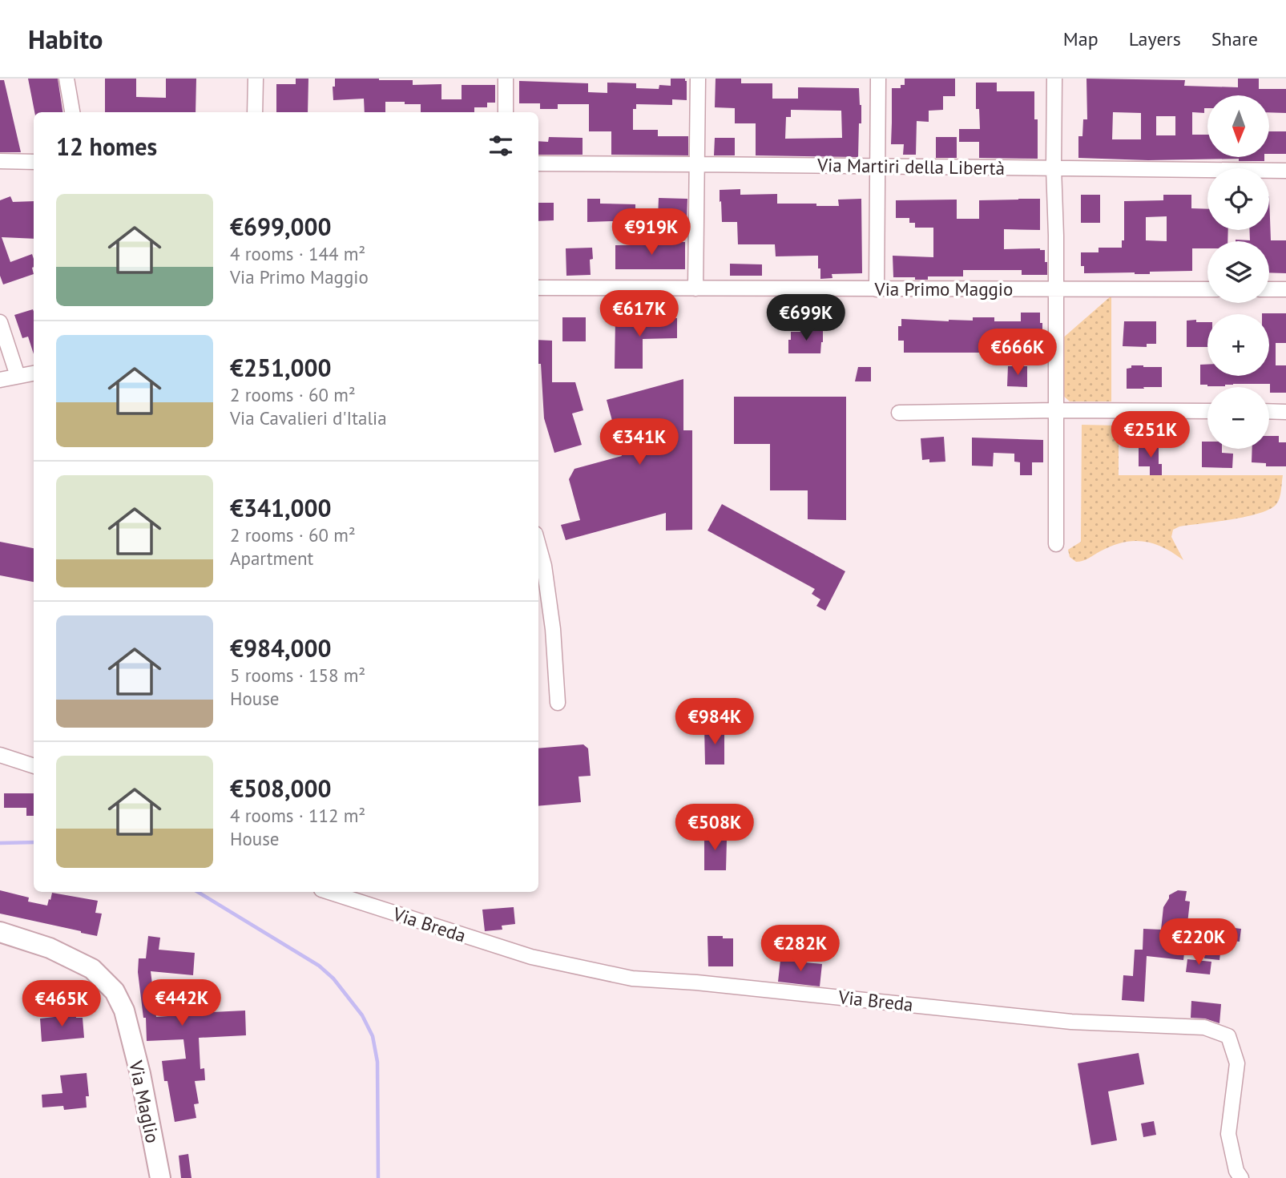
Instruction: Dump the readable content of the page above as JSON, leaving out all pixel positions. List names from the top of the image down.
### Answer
{
  "streets": {
    "main road": ["Via Maglio"],
    "street": ["Via Martiri della Libertà", "Via Primo Maggio", "Via Breda"]
  },
  "north": "bottom",
  "page": {
    "header": "Habito",
    "nav": ["Map", "Layers", "Share"],
    "map_buttons": ["+", "−"],
    "heading": "12 homes",
    "list": [
      {
        "name": "€699,000",
        "note": "4 rooms · 144 m² · Via Primo Maggio"
      },
      {
        "name": "€251,000",
        "note": "2 rooms · 60 m² · Via Cavalieri d'Italia"
      },
      {
        "name": "€341,000",
        "note": "2 rooms · 60 m² · Apartment"
      },
      {
        "name": "€984,000",
        "note": "5 rooms · 158 m² · House"
      },
      {
        "name": "€508,000",
        "note": "4 rooms · 112 m² · House"
      }
    ],
    "price": [
      "€919K",
      "€617K",
      "€699K",
      "€666K",
      "€251K",
      "€341K",
      "€984K",
      "€508K",
      "€220K",
      "€282K",
      "€442K",
      "€465K"
    ]
  }
}
